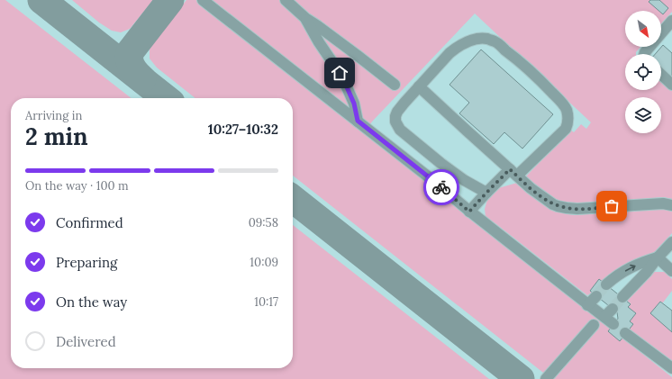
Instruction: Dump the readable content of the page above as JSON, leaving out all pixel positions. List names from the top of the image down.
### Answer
{
  "north": "bottom right",
  "page": {
    "heading": ["2 min", "Arriving in", "10:27–10:32"],
    "bar": "On the way · 100 m",
    "list": [
      ["Confirmed", "09:58"],
      ["Preparing", "10:09"],
      ["On the way", "10:17"],
      "Delivered"
    ]
  }
}
